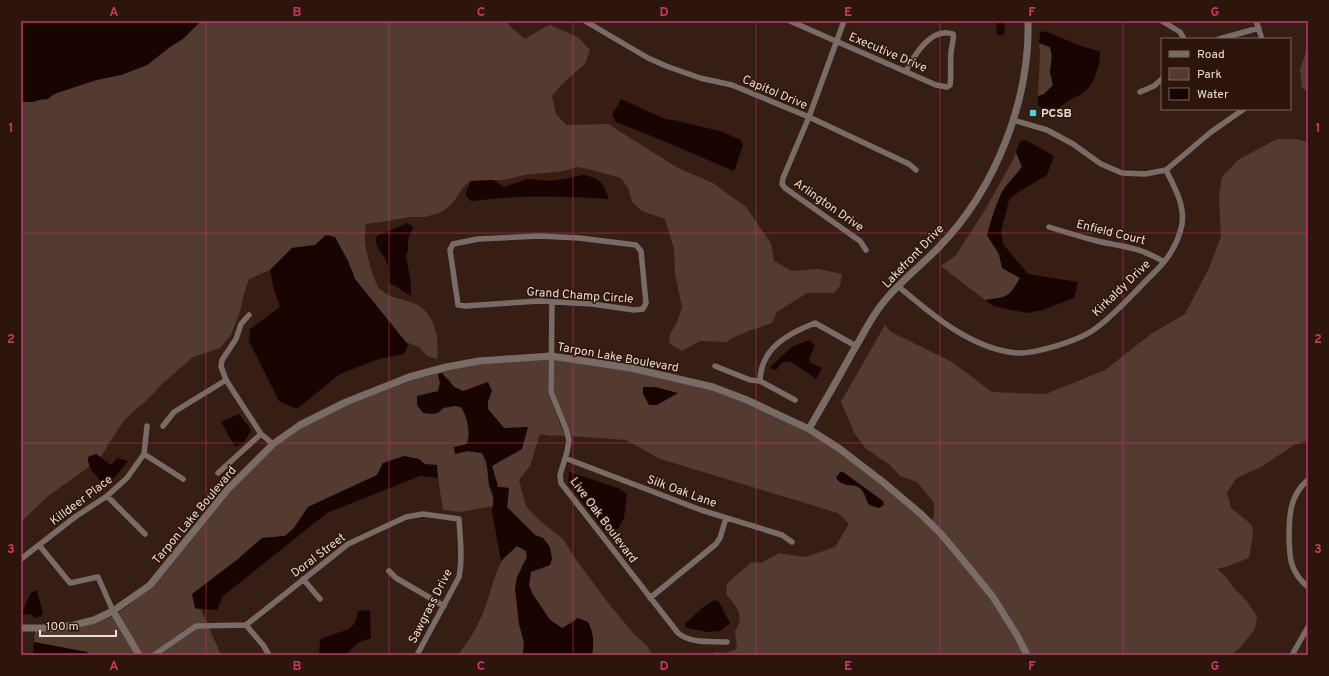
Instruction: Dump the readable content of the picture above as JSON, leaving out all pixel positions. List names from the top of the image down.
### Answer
{
  "streets": {
    "street": [
      "Executive Drive",
      "Capitol Drive",
      "Arlington Drive",
      "Enfield Court",
      "Lakefront Drive",
      "Kirkaldy Drive",
      "Grand Champ Circle",
      "Tarpon Lake Boulevard",
      "Silk Oak Lane",
      "Killdeer Place",
      "Live Oak Boulevard",
      "Doral Street",
      "Sawgrass Drive"
    ]
  },
  "crossings": [
    ["Executive Drive", "Arlington Drive"],
    ["Capitol Drive", "Arlington Drive"],
    ["Enfield Court", "Kirkaldy Drive"],
    ["Lakefront Drive", "Kirkaldy Drive"],
    ["Lakefront Drive", "Tarpon Lake Boulevard"],
    ["Grand Champ Circle", "Live Oak Boulevard"],
    ["Tarpon Lake Boulevard", "Live Oak Boulevard"],
    ["Silk Oak Lane", "Live Oak Boulevard"],
    ["Doral Street", "Sawgrass Drive"]
  ],
  "places": {
    "transit": ["PCSB"]
  },
  "legend": ["Road", "Park", "Water"],
  "scale_bar": "100 m",
  "grid": {
    "columns": [
      "A",
      "B",
      "C",
      "D",
      "E",
      "F",
      "G"
    ],
    "rows": ["1", "2", "3"]
  }
}
